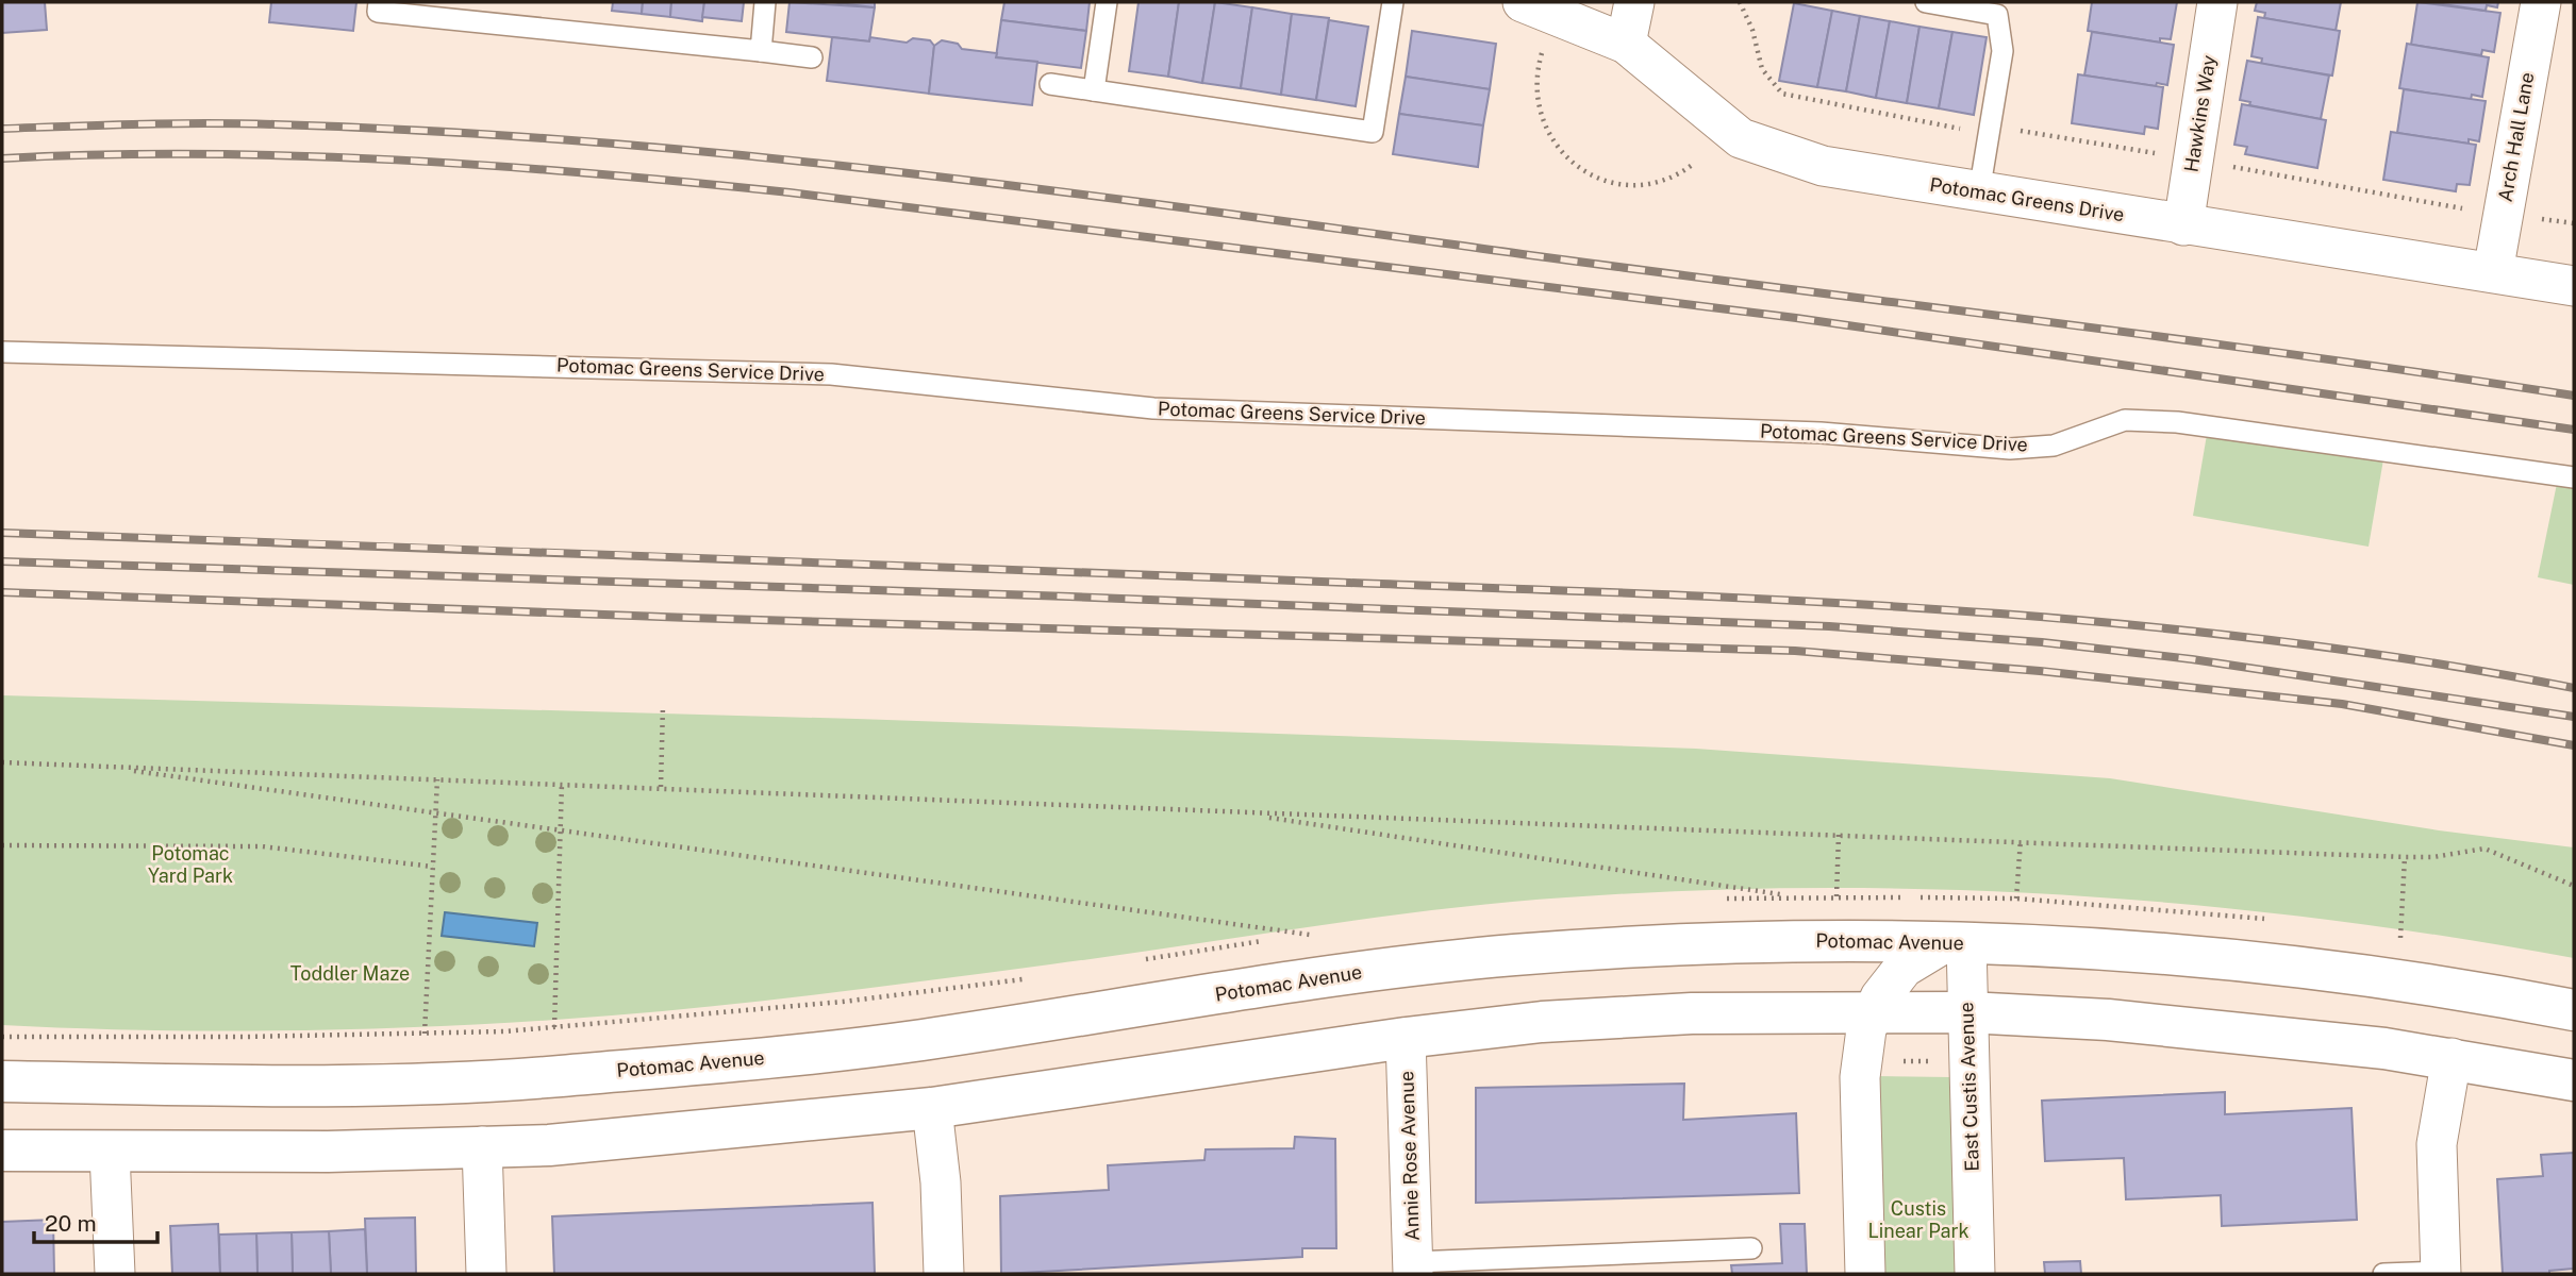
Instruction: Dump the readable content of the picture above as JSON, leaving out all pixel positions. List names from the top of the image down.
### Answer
{
  "streets": {
    "street": [
      "Hawkins Way",
      "Arch Hall Lane",
      "Potomac Greens Drive",
      "Potomac Avenue",
      "East Custis Avenue",
      "Annie Rose Avenue"
    ],
    "lane": ["Potomac Greens Service Drive"]
  },
  "crossings": [
    ["Hawkins Way", "Potomac Greens Drive"],
    ["Arch Hall Lane", "Potomac Greens Drive"],
    ["Potomac Avenue", "East Custis Avenue"]
  ],
  "parks": ["Potomac Yard Park", "Toddler Maze", "Custis Linear Park"],
  "scale_bar": "20 m"
}
